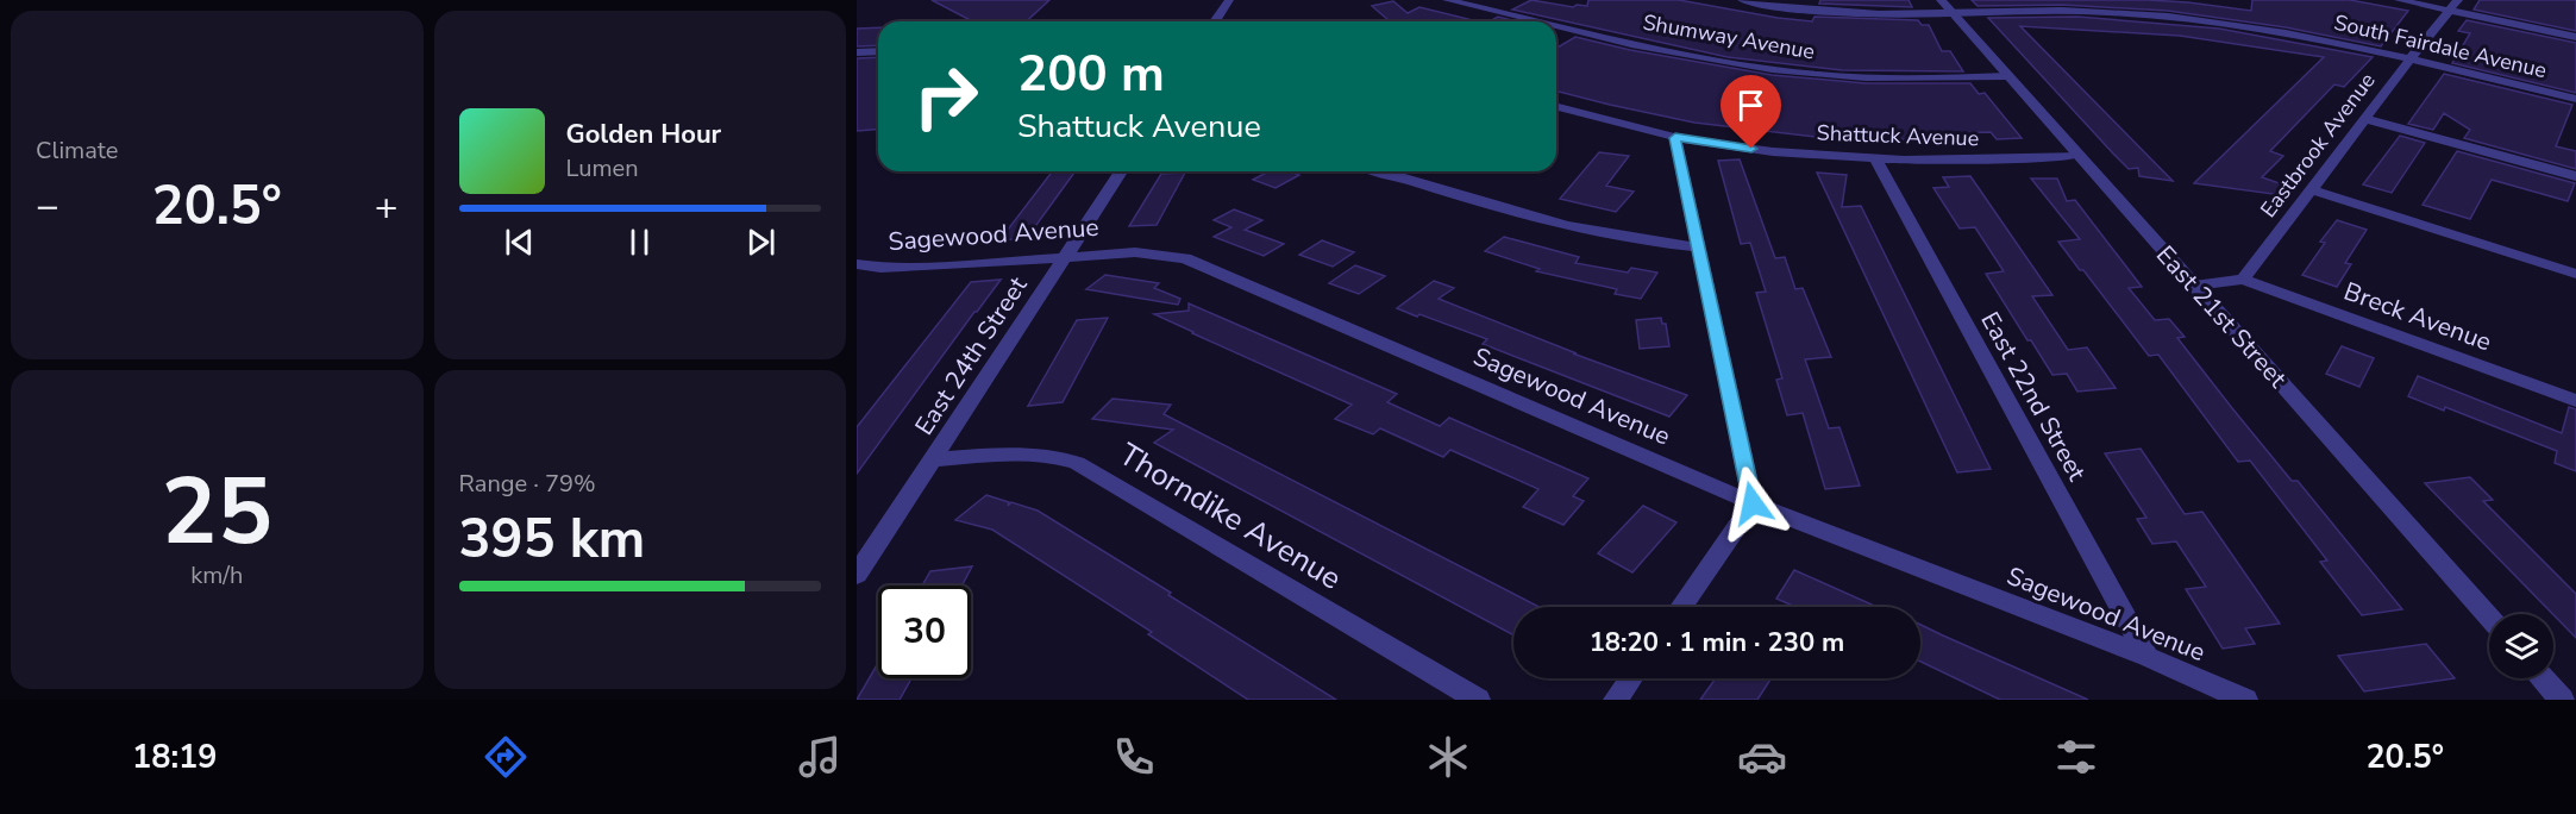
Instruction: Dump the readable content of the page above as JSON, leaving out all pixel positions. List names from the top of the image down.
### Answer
{
  "streets": {
    "street": [
      "Shumway Avenue",
      "South Fairdale Avenue",
      "Shattuck Avenue",
      "Eastbrook Avenue",
      "Sagewood Avenue",
      "East 21st Street",
      "Breck Avenue",
      "East 24th Street",
      "East 22nd Street",
      "Thorndike Avenue"
    ]
  },
  "crossings": [
    ["Shumway Avenue", "East 21st Street"],
    ["South Fairdale Avenue", "Eastbrook Avenue"],
    ["South Fairdale Avenue", "East 21st Street"],
    ["Shattuck Avenue", "East 21st Street"],
    ["Shattuck Avenue", "East 22nd Street"],
    ["Eastbrook Avenue", "Breck Avenue"],
    ["Sagewood Avenue", "East 24th Street"],
    ["Sagewood Avenue", "East 22nd Street"],
    ["East 24th Street", "Thorndike Avenue"]
  ],
  "page": {
    "tile": [
      "Climate",
      ["25", "km/h"],
      ["Range · 79%", "395 km"]
    ],
    "turn": ["200 m", "Shattuck Avenue"],
    "song": ["Golden Hour", "Lumen"],
    "heat": ["−", "20.5°", "+"],
    "limit": "30",
    "trip": "18:20 · 1 min · 230 m",
    "tabs": ["18:19", "20.5°"]
  }
}
